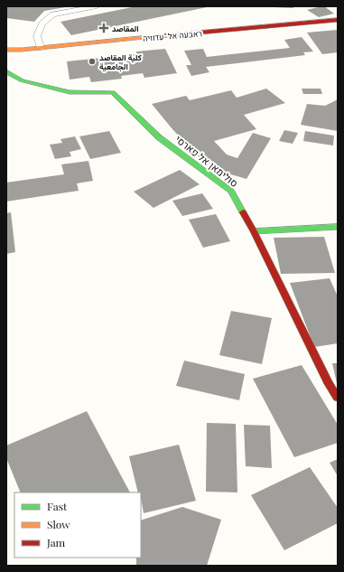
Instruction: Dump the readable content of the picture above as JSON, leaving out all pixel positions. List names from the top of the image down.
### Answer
{
  "streets": {
    "street": ["ראבעה אל-עדוויה", "סולימאן אל פארסי"]
  },
  "places": {
    "health": ["المقاصد"],
    "other": ["كلية المقاصد الجامعية"]
  },
  "legend": ["Fast", "Slow", "Jam"]
}
